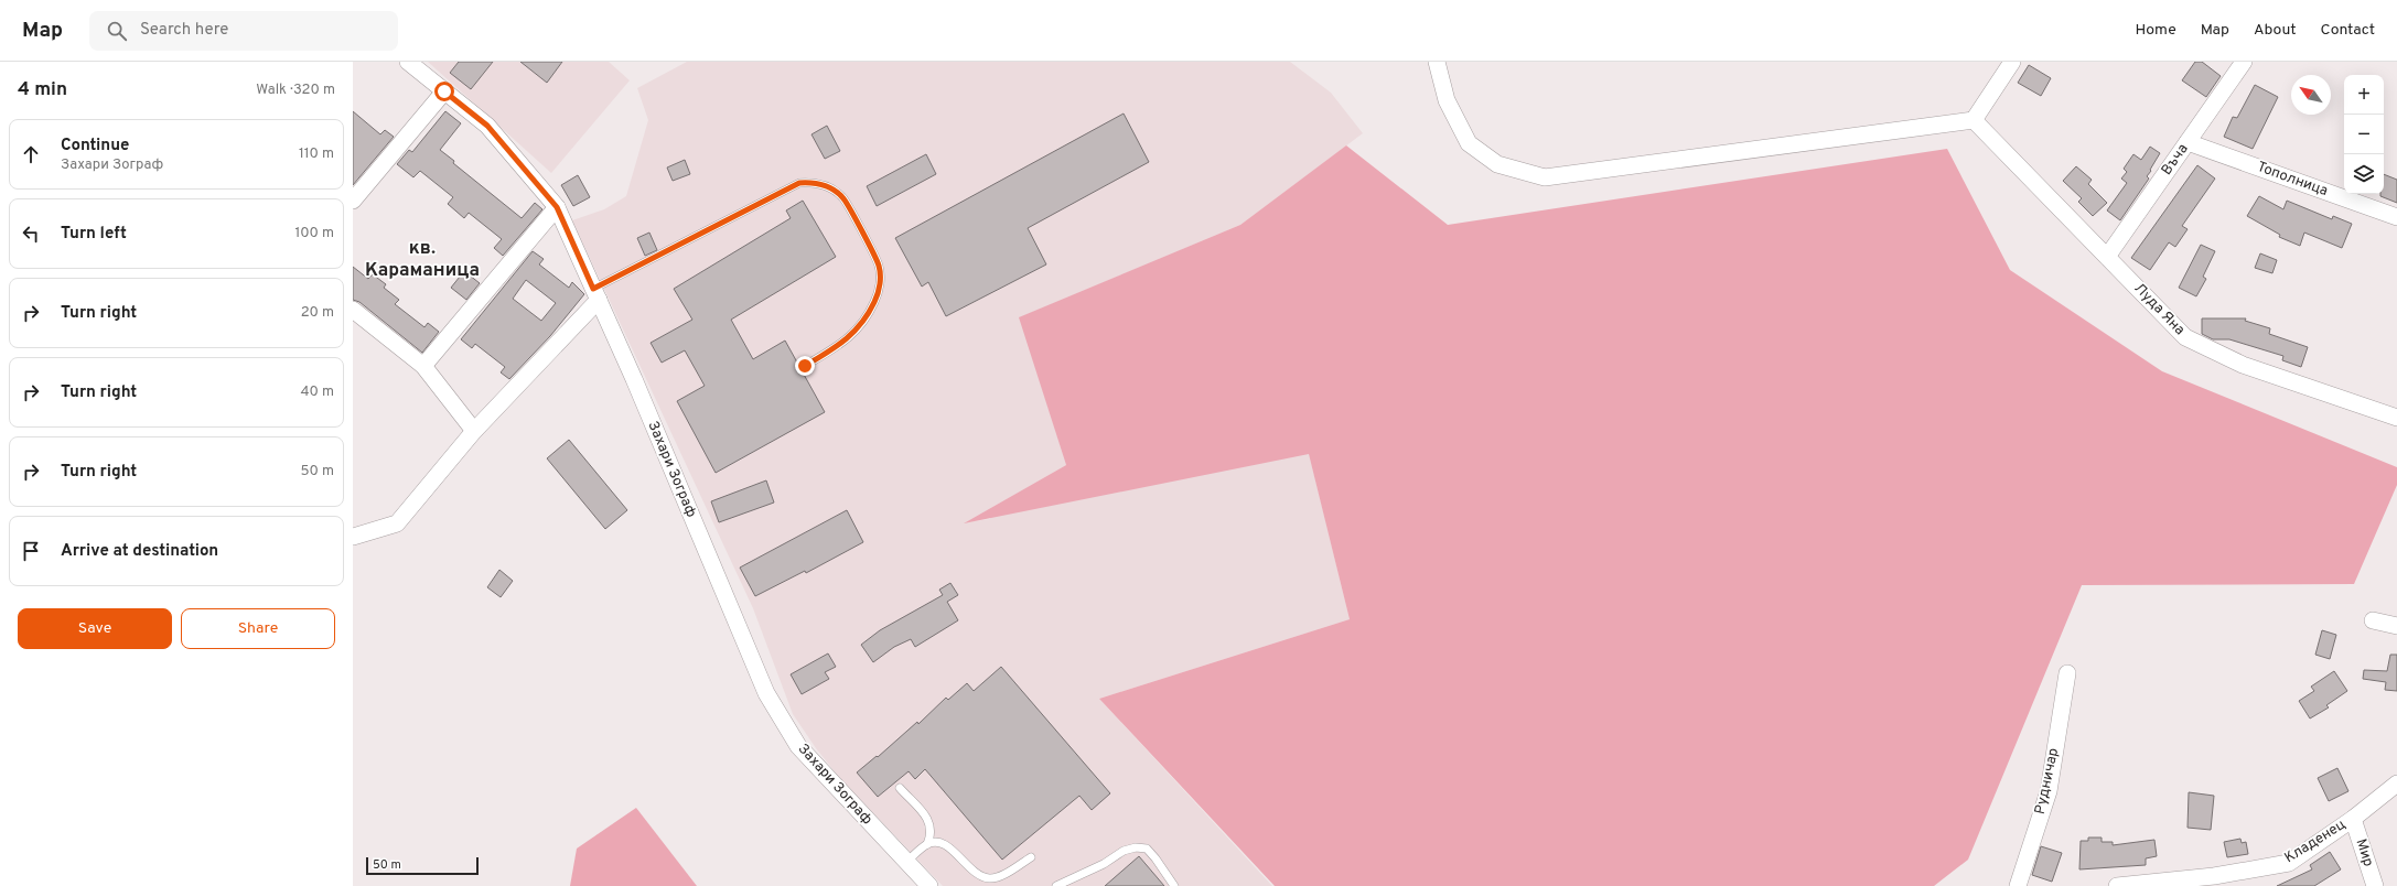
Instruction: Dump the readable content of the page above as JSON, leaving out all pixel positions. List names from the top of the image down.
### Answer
{
  "streets": {
    "street": [
      "Въча",
      "Тополница",
      "Луда Яна",
      "Захари Зограф",
      "Рудничар",
      "Кладенец",
      "Мир"
    ]
  },
  "crossings": [
    ["Въча", "Тополница"],
    ["Въча", "Луда Яна"],
    ["Кладенец", "Мир"]
  ],
  "districts": ["кв. Караманица"],
  "scale_bar": "50 m",
  "north": "top left",
  "page": {
    "header": "Map",
    "search": "Search here",
    "nav": [
      "Home",
      "Map",
      "About",
      "Contact"
    ],
    "heading": ["4 min", "Walk · 320 m"],
    "map_buttons": ["+", "−"],
    "list": [
      ["Continue", "Захари Зограф", "110 m"],
      ["Turn left", "100 m"],
      ["Turn right", "20 m"],
      ["Turn right", "40 m"],
      ["Turn right", "50 m"],
      "Arrive at destination"
    ],
    "buttons": ["Save", "Share"],
    "scale": "50 m"
  }
}
